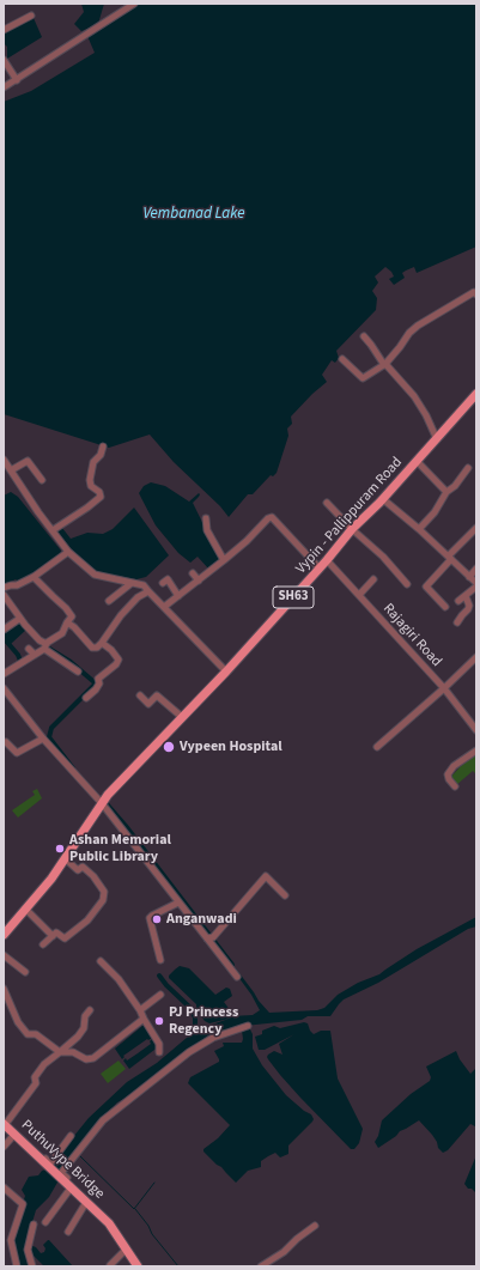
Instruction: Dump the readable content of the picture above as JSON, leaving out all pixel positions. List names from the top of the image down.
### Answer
{
  "streets": {
    "main road": ["Vypin - Pallippuram Road", "SH63", "PuthuVype Bridge"],
    "street": ["Rajagiri Road"]
  },
  "crossings": [
    ["Vypin - Pallippuram Road", "SH63"],
    ["Vypin - Pallippuram Road", "Rajagiri Road"]
  ],
  "water": ["Vembanad Lake"],
  "places": [
    "Vypeen Hospital",
    "Ashan Memorial Public Library",
    "Anganwadi",
    "PJ Princess Regency"
  ]
}
